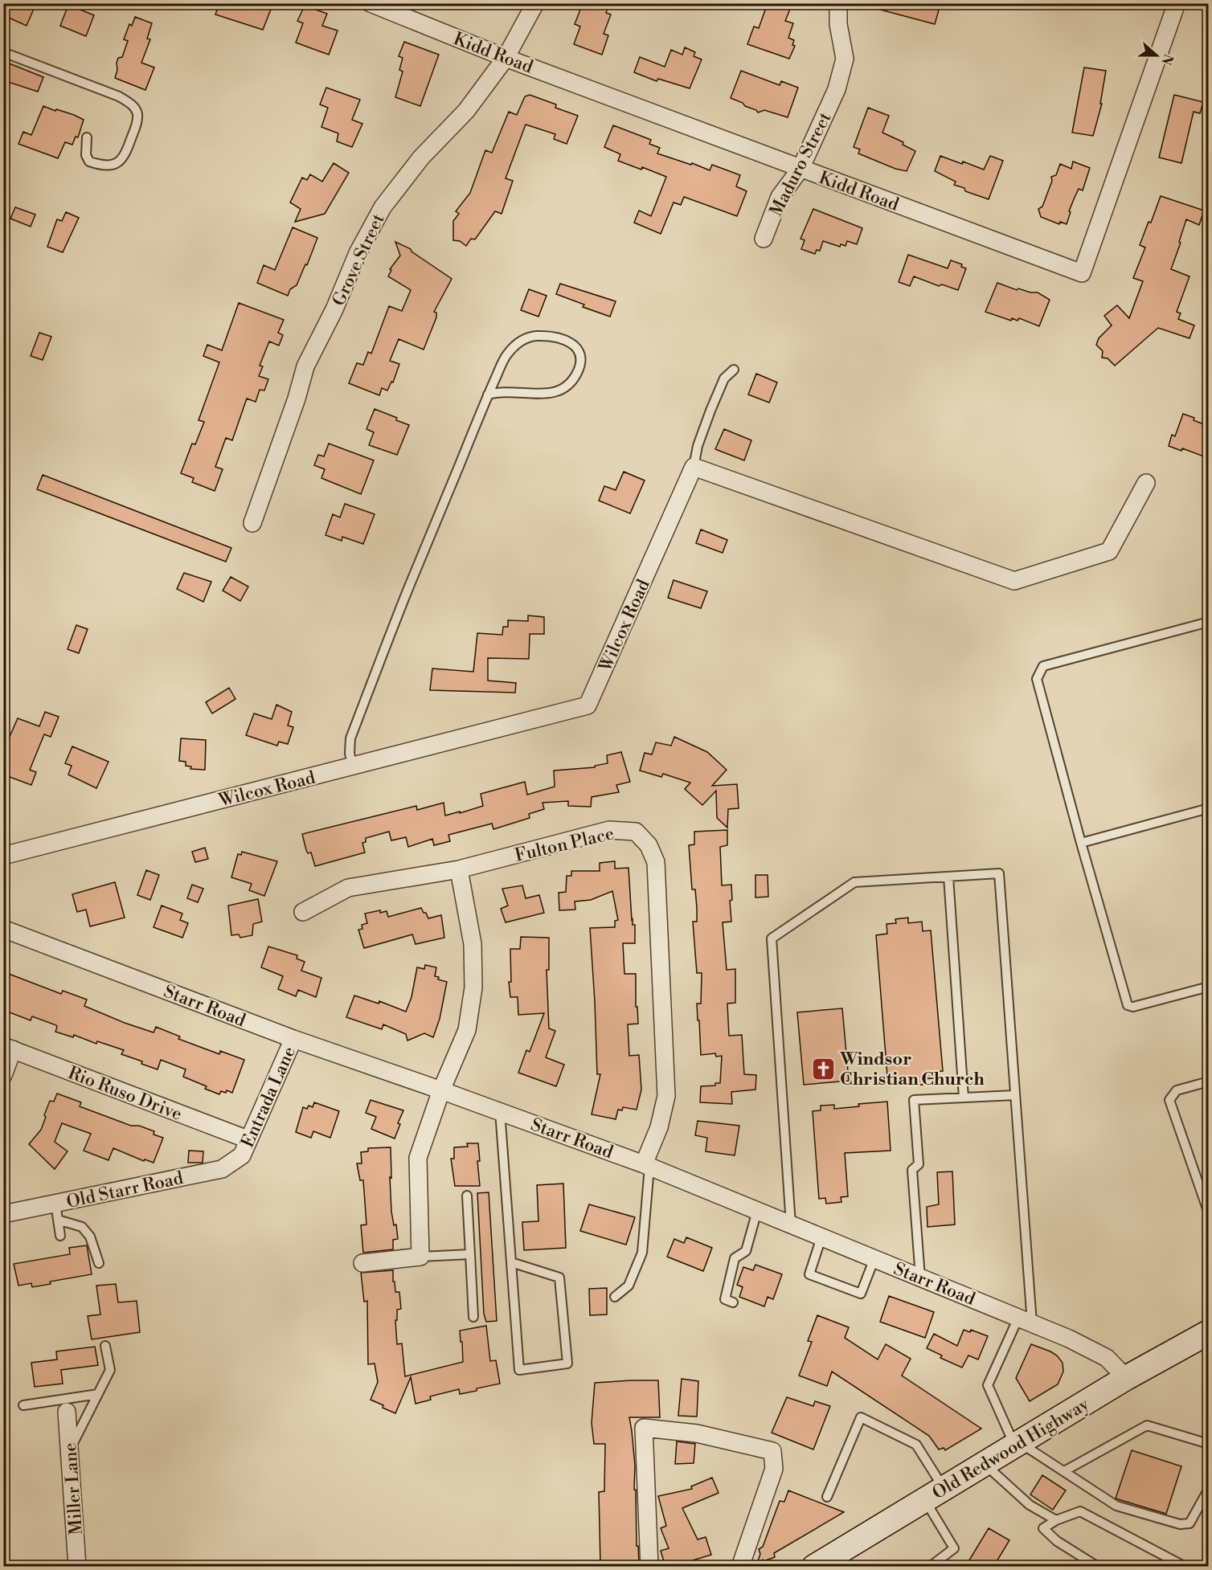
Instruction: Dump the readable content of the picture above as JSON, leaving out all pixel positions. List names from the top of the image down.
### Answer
{
  "streets": {
    "main road": ["Old Redwood Highway"],
    "street": [
      "Kidd Road",
      "Maduro Street",
      "Grove Street",
      "Wilcox Road",
      "Fulton Place",
      "Starr Road",
      "Rio Ruso Drive",
      "Entrada Lane",
      "Old Starr Road",
      "Miller Lane"
    ]
  },
  "crossings": [
    ["Kidd Road", "Maduro Street"],
    ["Kidd Road", "Grove Street"],
    ["Fulton Place", "Starr Road"],
    ["Starr Road", "Entrada Lane"],
    ["Starr Road", "Old Redwood Highway"],
    ["Rio Ruso Drive", "Entrada Lane"],
    ["Rio Ruso Drive", "Old Starr Road"],
    ["Entrada Lane", "Old Starr Road"]
  ],
  "places": {
    "church": ["Windsor Christian Church"]
  },
  "north": "right"
}
